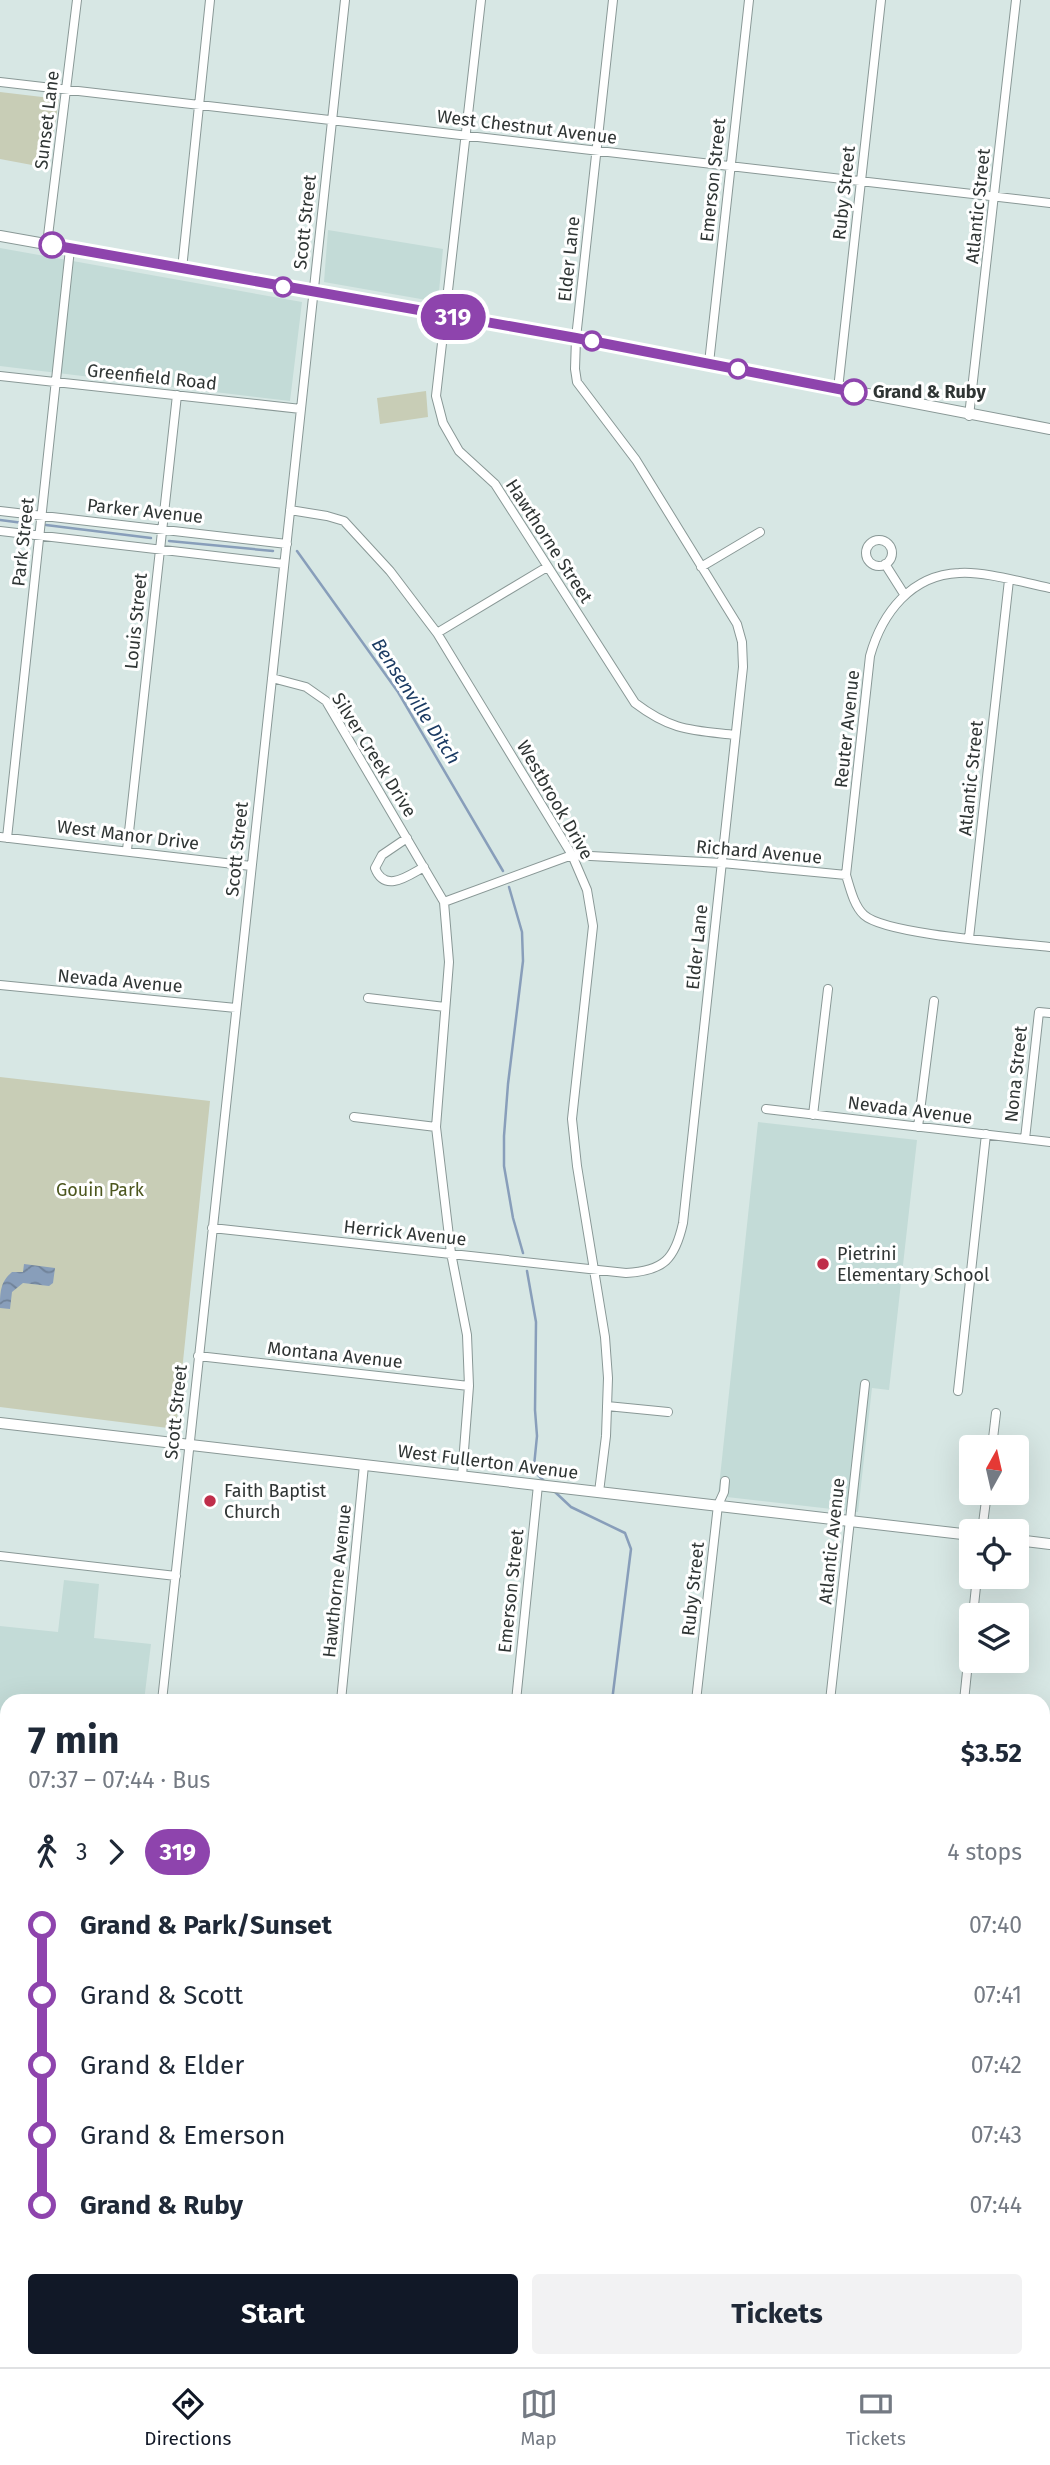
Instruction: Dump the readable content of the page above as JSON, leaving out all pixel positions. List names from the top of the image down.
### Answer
{
  "streets": {
    "main road": ["West Fullerton Avenue"],
    "street": [
      "Sunset Lane",
      "West Chestnut Avenue",
      "Emerson Street",
      "Ruby Street",
      "Atlantic Street",
      "Scott Street",
      "Elder Lane",
      "Greenfield Road",
      "Parker Avenue",
      "Hawthorne Street",
      "Park Street",
      "Louis Street",
      "Reuter Avenue",
      "Silver Creek Drive",
      "Westbrook Drive",
      "West Manor Drive",
      "Richard Avenue",
      "Nevada Avenue",
      "Nona Street",
      "Herrick Avenue",
      "Montana Avenue",
      "Atlantic Avenue",
      "Hawthorne Avenue"
    ]
  },
  "crossings": [
    ["Sunset Lane", "West Chestnut Avenue"],
    ["West Chestnut Avenue", "Emerson Street"],
    ["West Chestnut Avenue", "Ruby Street"],
    ["West Chestnut Avenue", "Atlantic Street"],
    ["West Chestnut Avenue", "Scott Street"],
    ["West Chestnut Avenue", "Elder Lane"],
    ["West Chestnut Avenue", "Hawthorne Street"],
    ["Emerson Street", "West Fullerton Avenue"],
    ["Ruby Street", "West Fullerton Avenue"],
    ["Atlantic Street", "Richard Avenue"],
    ["Scott Street", "Greenfield Road"],
    ["Scott Street", "Parker Avenue"],
    ["Scott Street", "Silver Creek Drive"],
    ["Scott Street", "Westbrook Drive"],
    ["Scott Street", "West Manor Drive"],
    ["Scott Street", "Nevada Avenue"],
    ["Scott Street", "Herrick Avenue"],
    ["Scott Street", "Montana Avenue"],
    ["Scott Street", "West Fullerton Avenue"],
    ["Elder Lane", "Hawthorne Street"],
    ["Elder Lane", "Westbrook Drive"],
    ["Elder Lane", "Richard Avenue"],
    ["Elder Lane", "Herrick Avenue"],
    ["Greenfield Road", "Park Street"],
    ["Greenfield Road", "Louis Street"],
    ["Parker Avenue", "Park Street"],
    ["Parker Avenue", "Louis Street"],
    ["Park Street", "West Manor Drive"],
    ["Louis Street", "West Manor Drive"],
    ["Reuter Avenue", "Richard Avenue"],
    ["Silver Creek Drive", "Richard Avenue"],
    ["Silver Creek Drive", "Herrick Avenue"],
    ["Silver Creek Drive", "Montana Avenue"],
    ["Silver Creek Drive", "West Fullerton Avenue"],
    ["Westbrook Drive", "Richard Avenue"],
    ["Westbrook Drive", "Herrick Avenue"],
    ["Westbrook Drive", "West Fullerton Avenue"],
    ["Nevada Avenue", "Nona Street"],
    ["West Fullerton Avenue", "Atlantic Avenue"],
    ["West Fullerton Avenue", "Hawthorne Avenue"]
  ],
  "water": ["Bensenville Ditch"],
  "parks": ["Gouin Park"],
  "places": ["Grand & Ruby", "Pietrini Elementary School", "Faith Baptist Church"],
  "lines": ["bus line 319"],
  "north": "top",
  "page": {
    "on_map": "319",
    "heading": ["7 min", "07:37 – 07:44 · Bus", "$3.52"],
    "legs": ["3", "319", "4 stops"],
    "list": [
      {
        "name": "Grand & Park/Sunset",
        "value": "07:40"
      },
      {
        "name": "Grand & Scott",
        "value": "07:41"
      },
      {
        "name": "Grand & Elder",
        "value": "07:42"
      },
      {
        "name": "Grand & Emerson",
        "value": "07:43"
      },
      {
        "name": "Grand & Ruby",
        "value": "07:44"
      }
    ],
    "buttons": ["Start", "Tickets"],
    "tabs": ["Directions", "Map", "Tickets"]
  }
}
